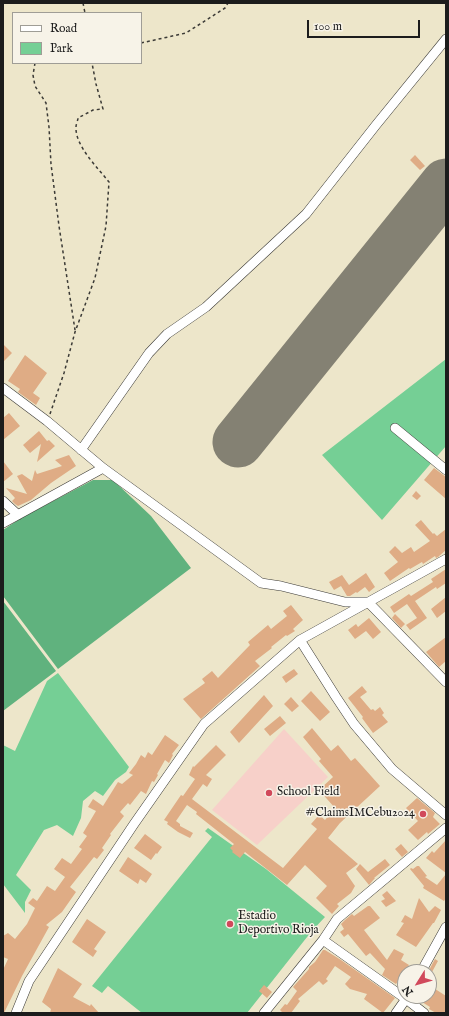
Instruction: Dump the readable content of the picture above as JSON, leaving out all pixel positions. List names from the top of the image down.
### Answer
{
  "places": ["School Field", "#ClaimsIMCebu2024", "Estadio Deportivo Rioja"],
  "legend": ["Road", "Park"],
  "scale_bar": "100 m",
  "north": "bottom left"
}
